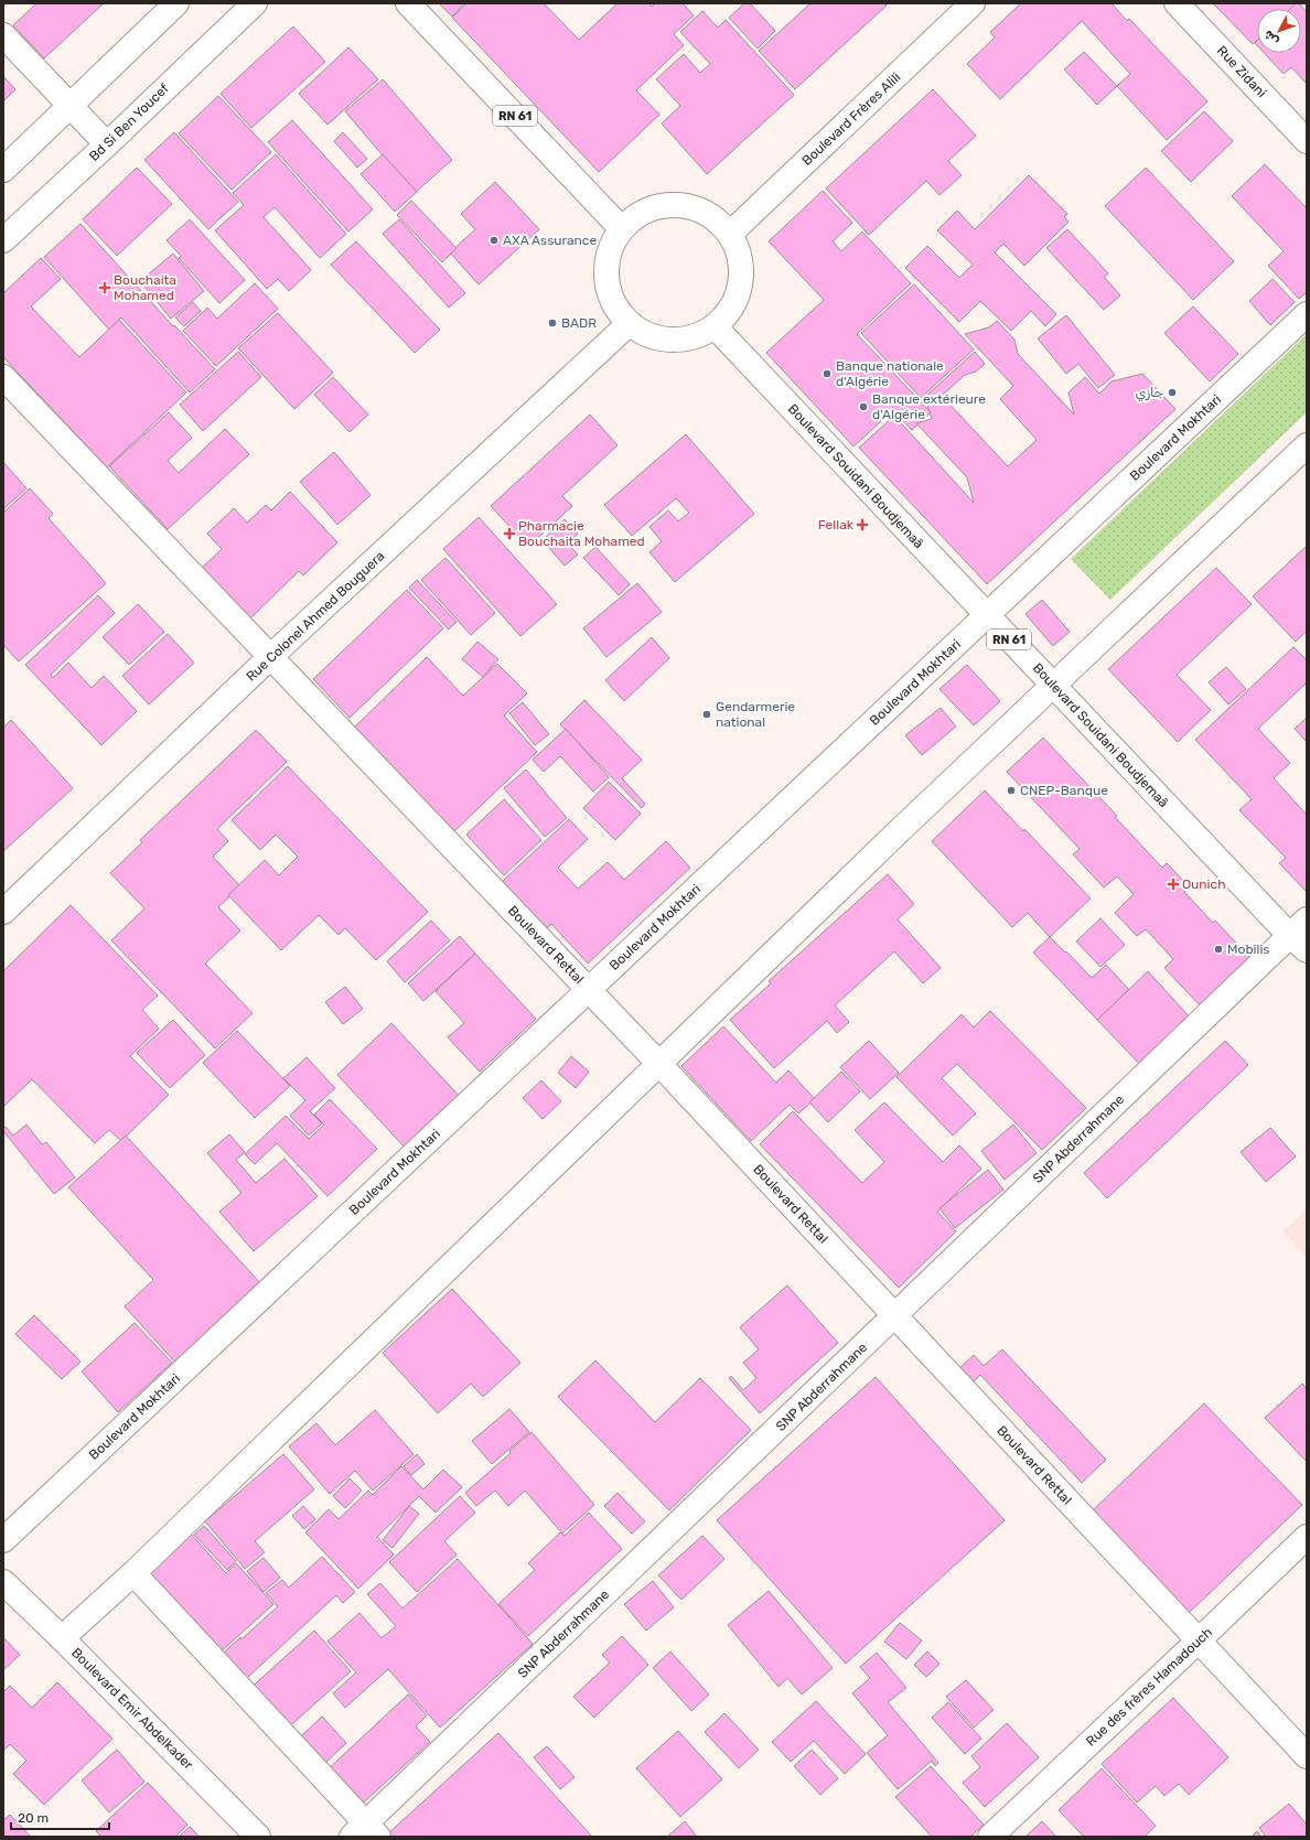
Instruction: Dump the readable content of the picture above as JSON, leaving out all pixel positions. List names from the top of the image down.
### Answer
{
  "streets": {
    "street": [
      "Rue Zidani",
      "RN 61",
      "Boulevard Frères Alili",
      "Bd Si Ben Youcef",
      "Boulevard Mokhtari",
      "Boulevard Souidani Boudjemaâ",
      "Rue Colonel Ahmed Bouguera",
      "Boulevard Rettal",
      "SNP Abderrahmane",
      "Rue des frères Hamadouch",
      "Boulevard Emir Abdelkader"
    ]
  },
  "crossings": [
    ["RN 61", "Boulevard Frères Alili"],
    ["RN 61", "Boulevard Souidani Boudjemaâ"],
    ["RN 61", "Rue Colonel Ahmed Bouguera"],
    ["Boulevard Frères Alili", "Boulevard Souidani Boudjemaâ"],
    ["Boulevard Frères Alili", "Rue Colonel Ahmed Bouguera"],
    ["Boulevard Mokhtari", "Boulevard Souidani Boudjemaâ"],
    ["Boulevard Mokhtari", "Boulevard Rettal"],
    ["Boulevard Souidani Boudjemaâ", "Rue Colonel Ahmed Bouguera"],
    ["Boulevard Souidani Boudjemaâ", "SNP Abderrahmane"],
    ["Rue Colonel Ahmed Bouguera", "Boulevard Rettal"],
    ["Boulevard Rettal", "SNP Abderrahmane"],
    ["Boulevard Rettal", "Rue des frères Hamadouch"]
  ],
  "places": {
    "other": [
      "AXA Assurance",
      "BADR",
      "Banque nationale d'Algérie",
      "جازي",
      "Banque extérieure d'Algérie",
      "Gendarmerie national",
      "CNEP-Banque",
      "Mobilis"
    ],
    "health": [
      "Bouchaita Mohamed",
      "Fellak",
      "Pharmacie Bouchaita Mohamed",
      "Ounich"
    ]
  },
  "scale_bar": "20 m",
  "north": "bottom left"
}
